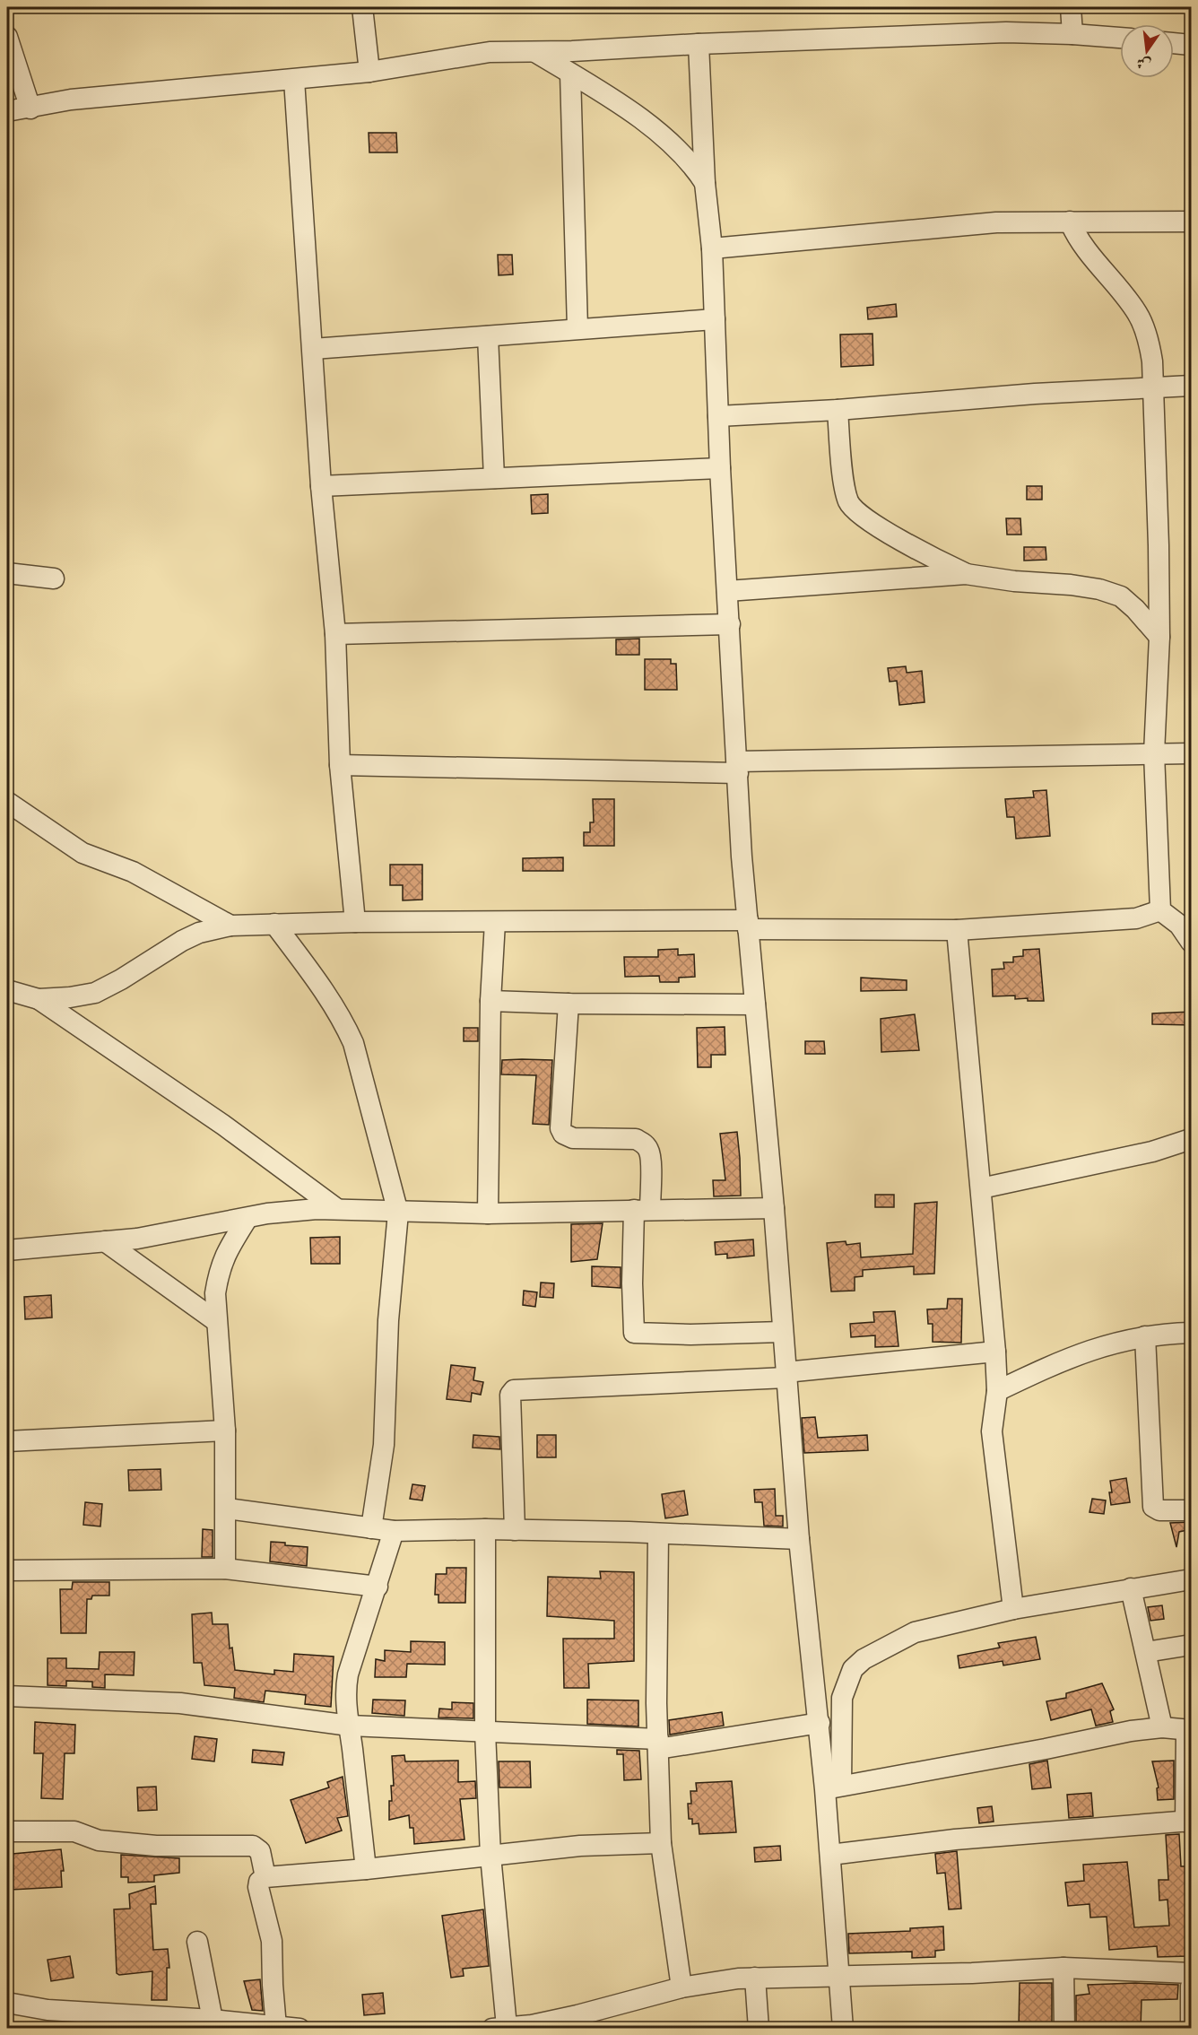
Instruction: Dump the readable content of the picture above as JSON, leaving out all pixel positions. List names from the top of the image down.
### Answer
{
  "north": "bottom"
}
